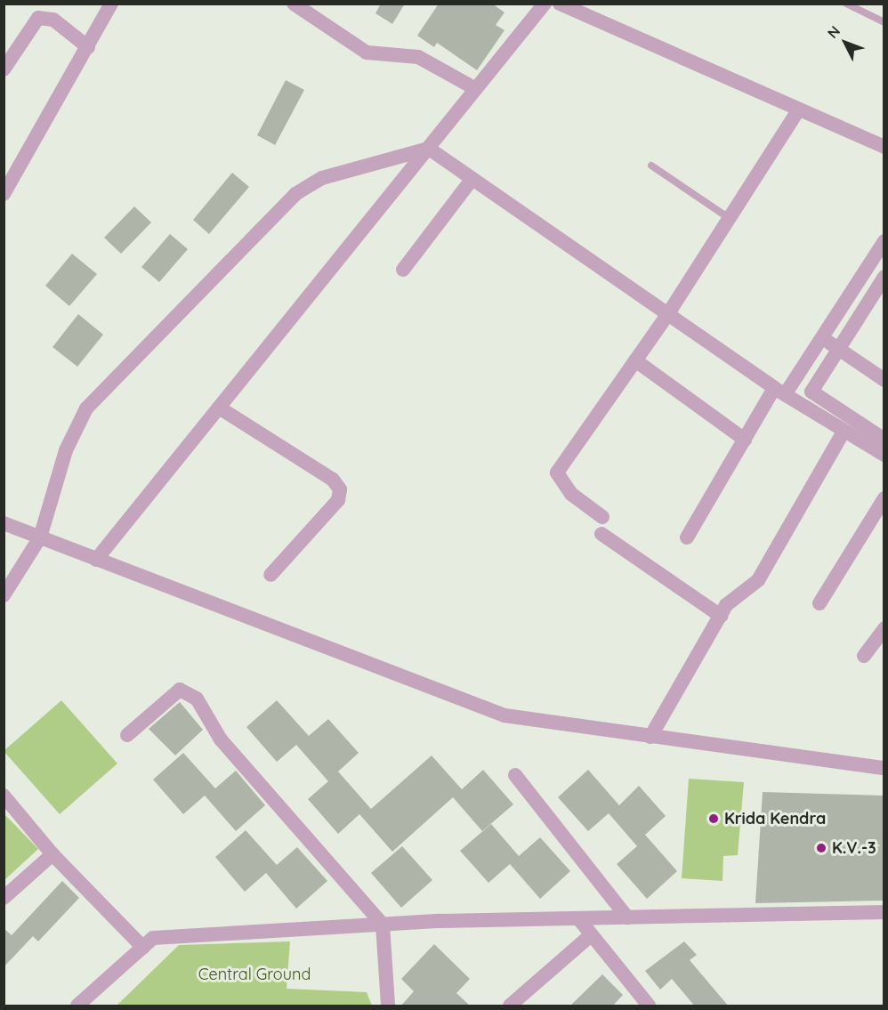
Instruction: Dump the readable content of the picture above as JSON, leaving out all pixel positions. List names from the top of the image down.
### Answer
{
  "parks": ["Central Ground"],
  "places": ["Krida Kendra", "K.V.-3"],
  "north": "top left"
}
